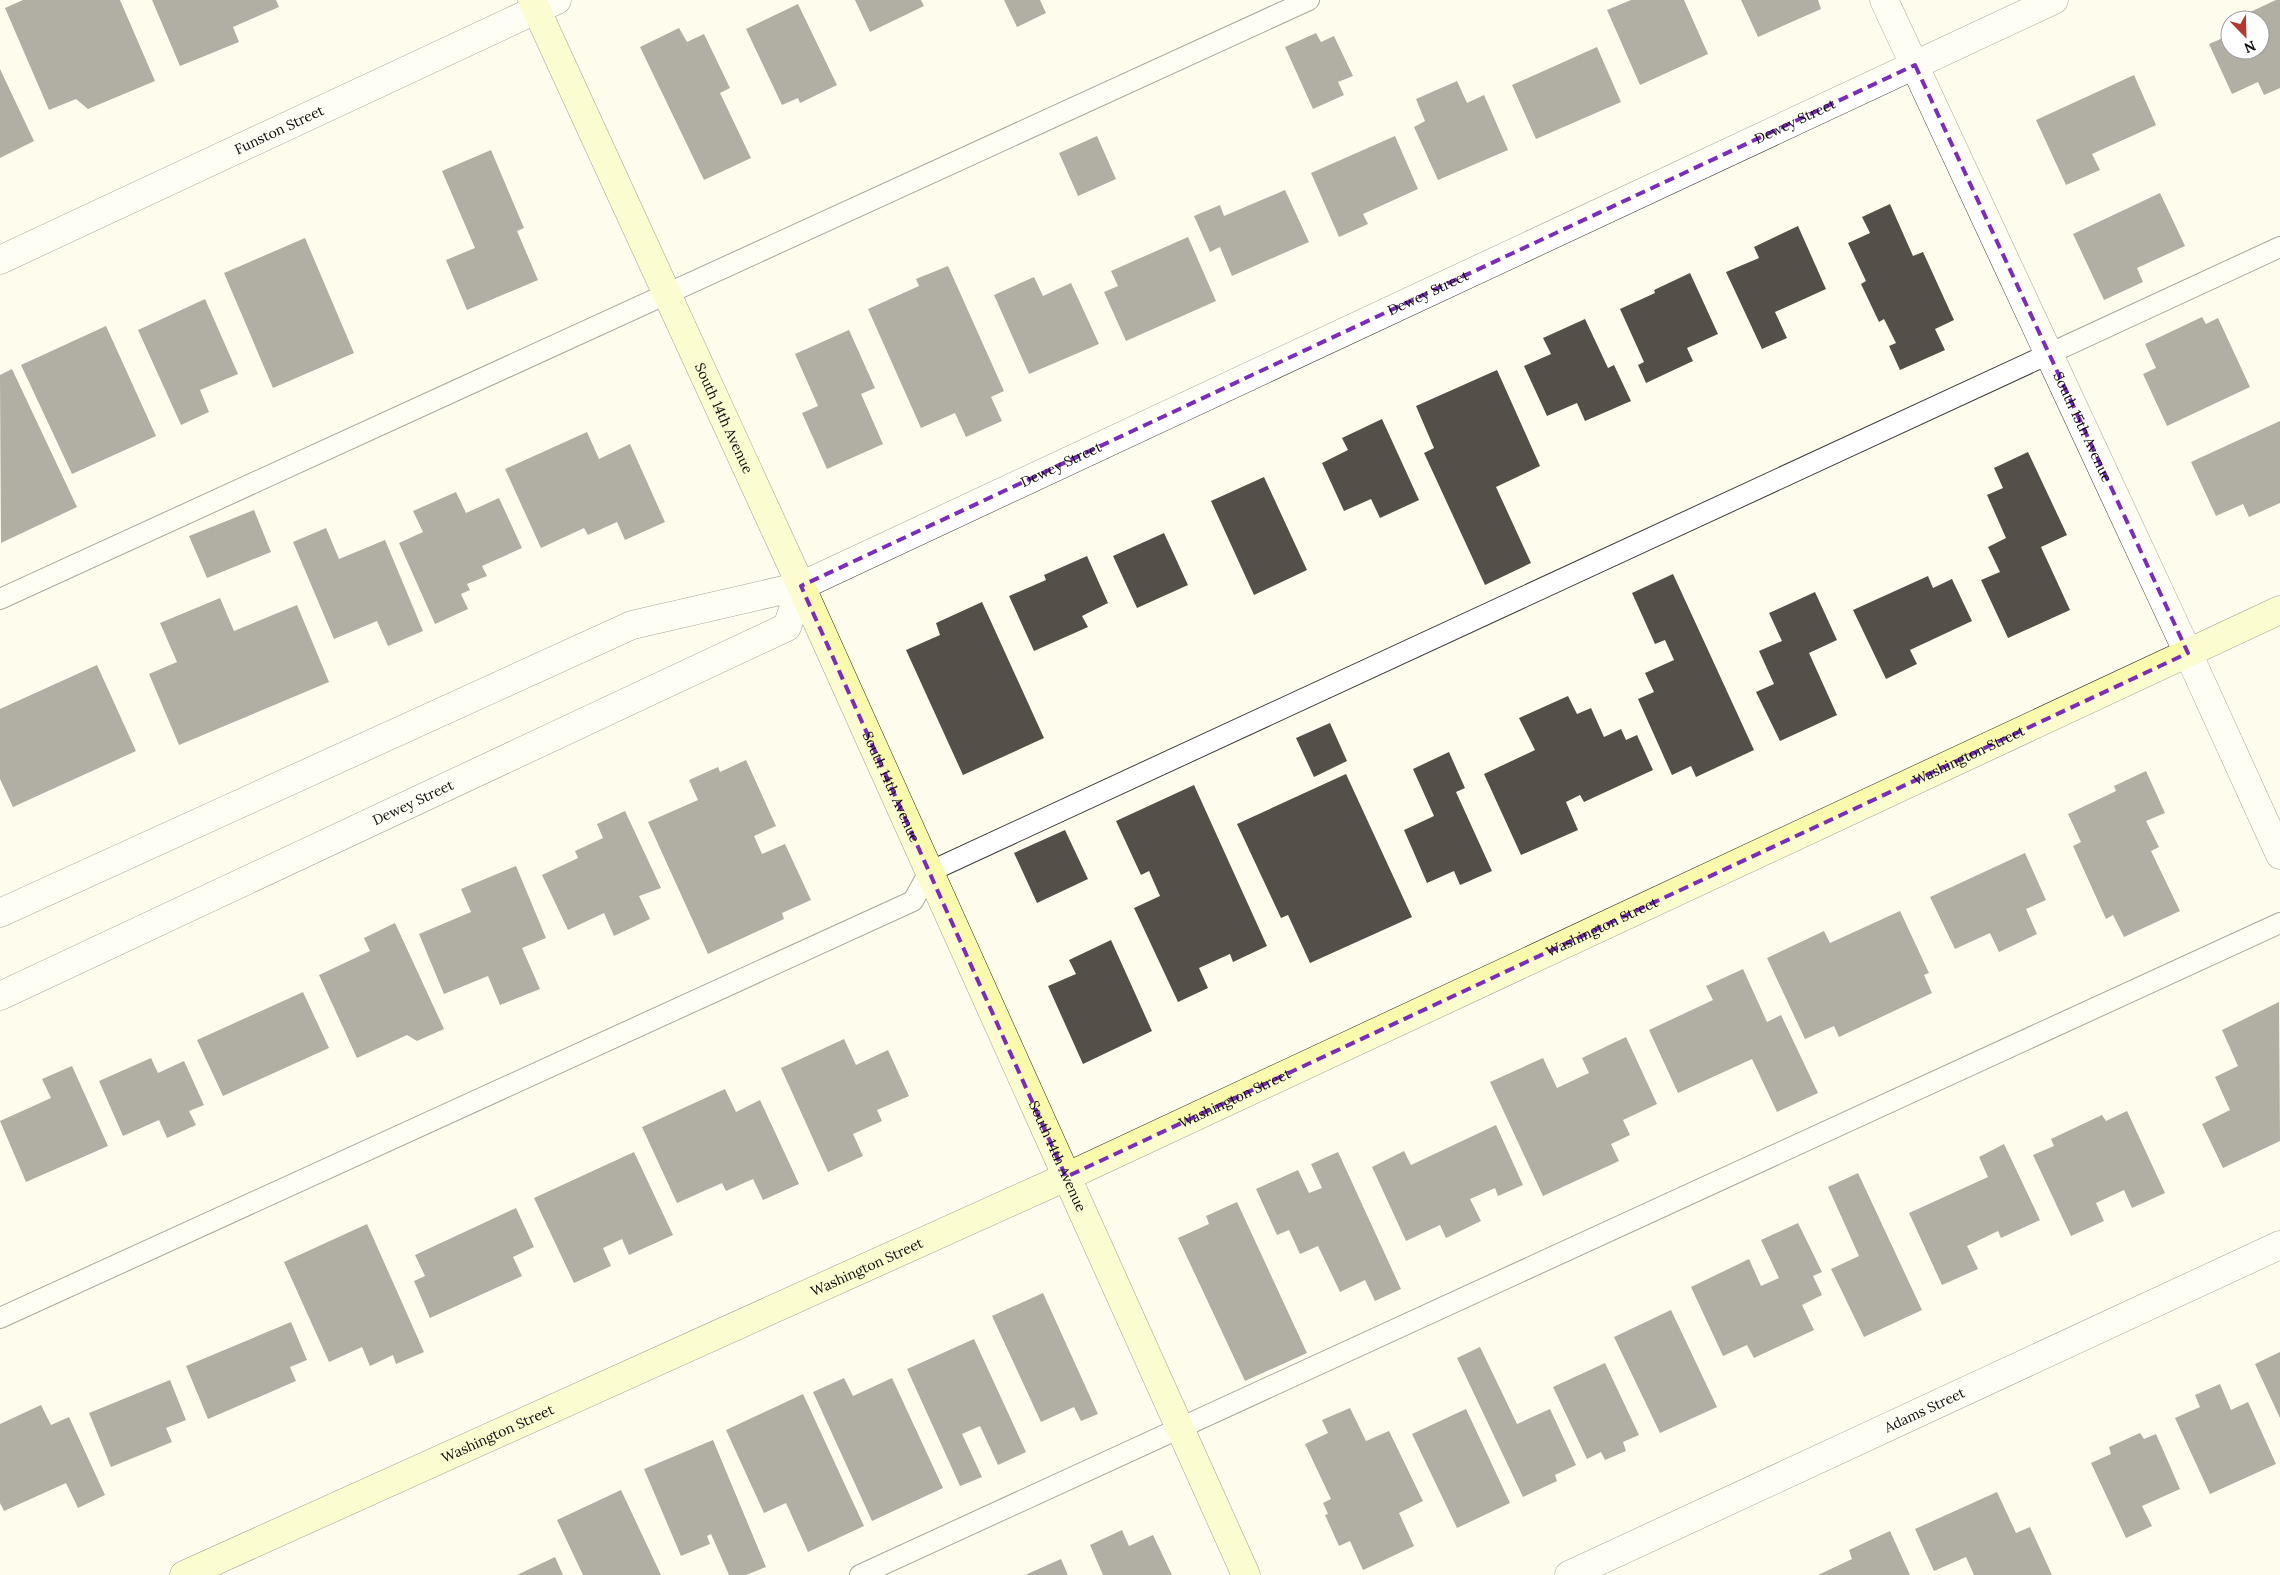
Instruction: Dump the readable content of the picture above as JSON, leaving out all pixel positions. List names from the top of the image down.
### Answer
{
  "streets": {
    "street": [
      "Dewey Street",
      "Funston Street",
      "South 14th Avenue",
      "South 15th Avenue",
      "Washington Street",
      "Adams Street"
    ]
  },
  "crossings": [
    ["Dewey Street", "South 14th Avenue"],
    ["Dewey Street", "South 15th Avenue"],
    ["Funston Street", "South 14th Avenue"],
    ["South 14th Avenue", "Washington Street"],
    ["South 15th Avenue", "Washington Street"]
  ],
  "north": "bottom right"
}
